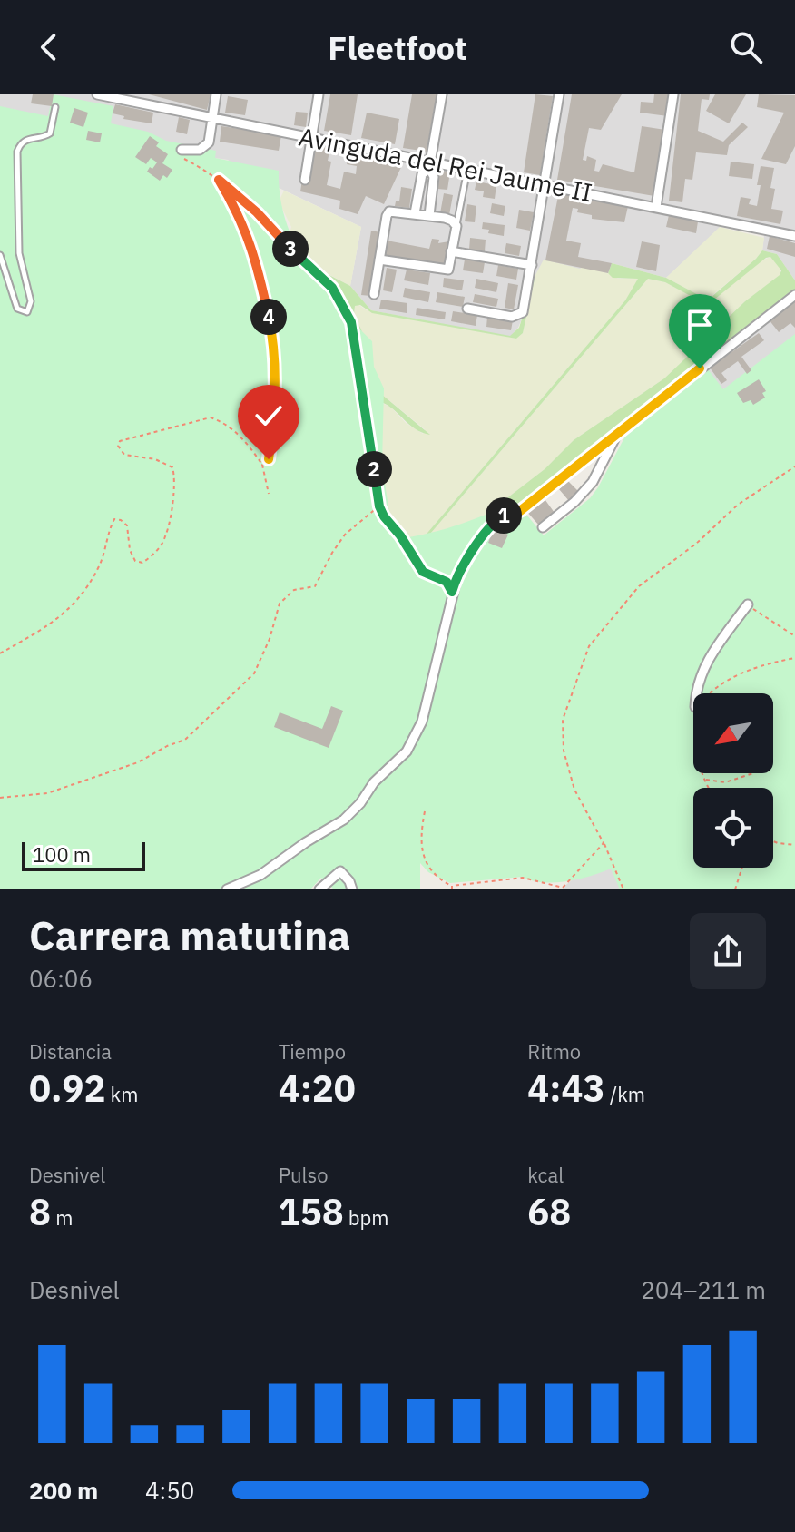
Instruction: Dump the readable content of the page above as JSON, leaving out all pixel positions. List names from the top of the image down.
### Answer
{
  "streets": {
    "street": ["Avinguda del Rei Jaume II"]
  },
  "scale_bar": "100 m",
  "north": "bottom left",
  "page": {
    "header": "Fleetfoot",
    "pins": [
      "3",
      "4",
      "2",
      "1"
    ],
    "scale": "100 m",
    "heading": ["Carrera matutina", "06:06"],
    "stats": [
      ["Distancia", "0.92 km"],
      ["Tiempo", "4:20"],
      ["Ritmo", "4:43 /km"],
      ["Desnivel", "8 m"],
      ["Pulso", "158 bpm"],
      ["kcal", "68"]
    ],
    "chart": ["Desnivel", "204–211 m"],
    "list": [
      {
        "name": "200 m",
        "note": "4:50"
      }
    ]
  }
}
